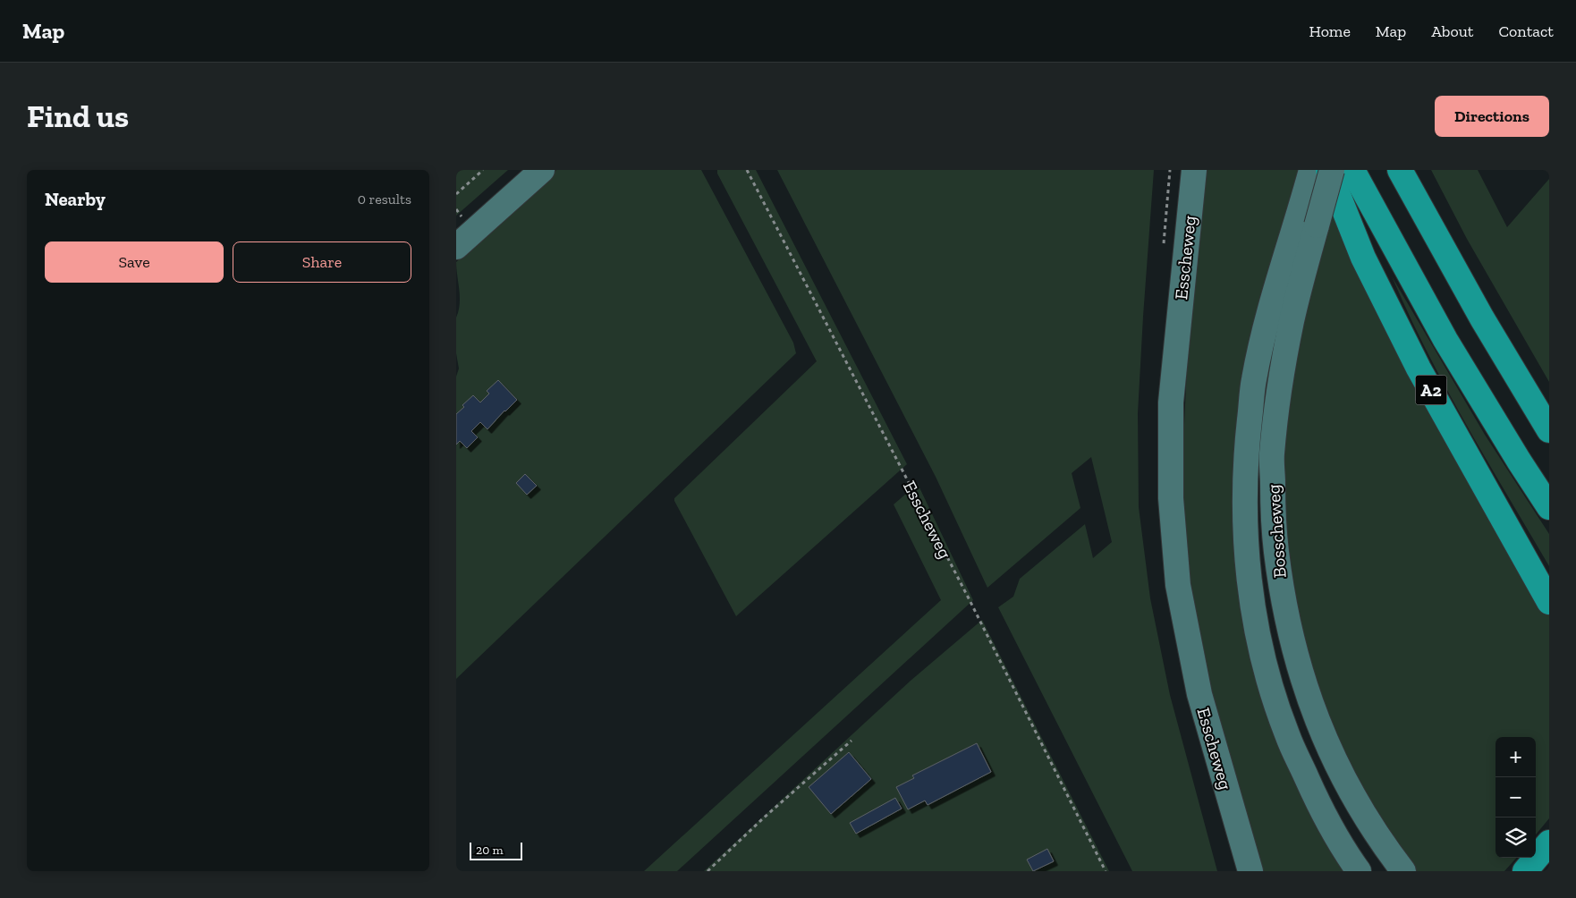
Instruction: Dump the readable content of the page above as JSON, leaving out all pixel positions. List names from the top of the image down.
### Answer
{
  "streets": {
    "highway": ["A2"],
    "main road": ["Esscheweg", "Bosscheweg"]
  },
  "crossings": [
    ["A2", "Bosscheweg"]
  ],
  "scale_bar": "20 m",
  "page": {
    "header": "Map",
    "nav": [
      "Home",
      "Map",
      "About",
      "Contact"
    ],
    "buttons": [
      "Directions",
      ["Save", "Share"]
    ],
    "title": "Find us",
    "heading": ["Nearby", "0 results"],
    "map_buttons": ["+", "−"],
    "scale": "20 m"
  }
}
